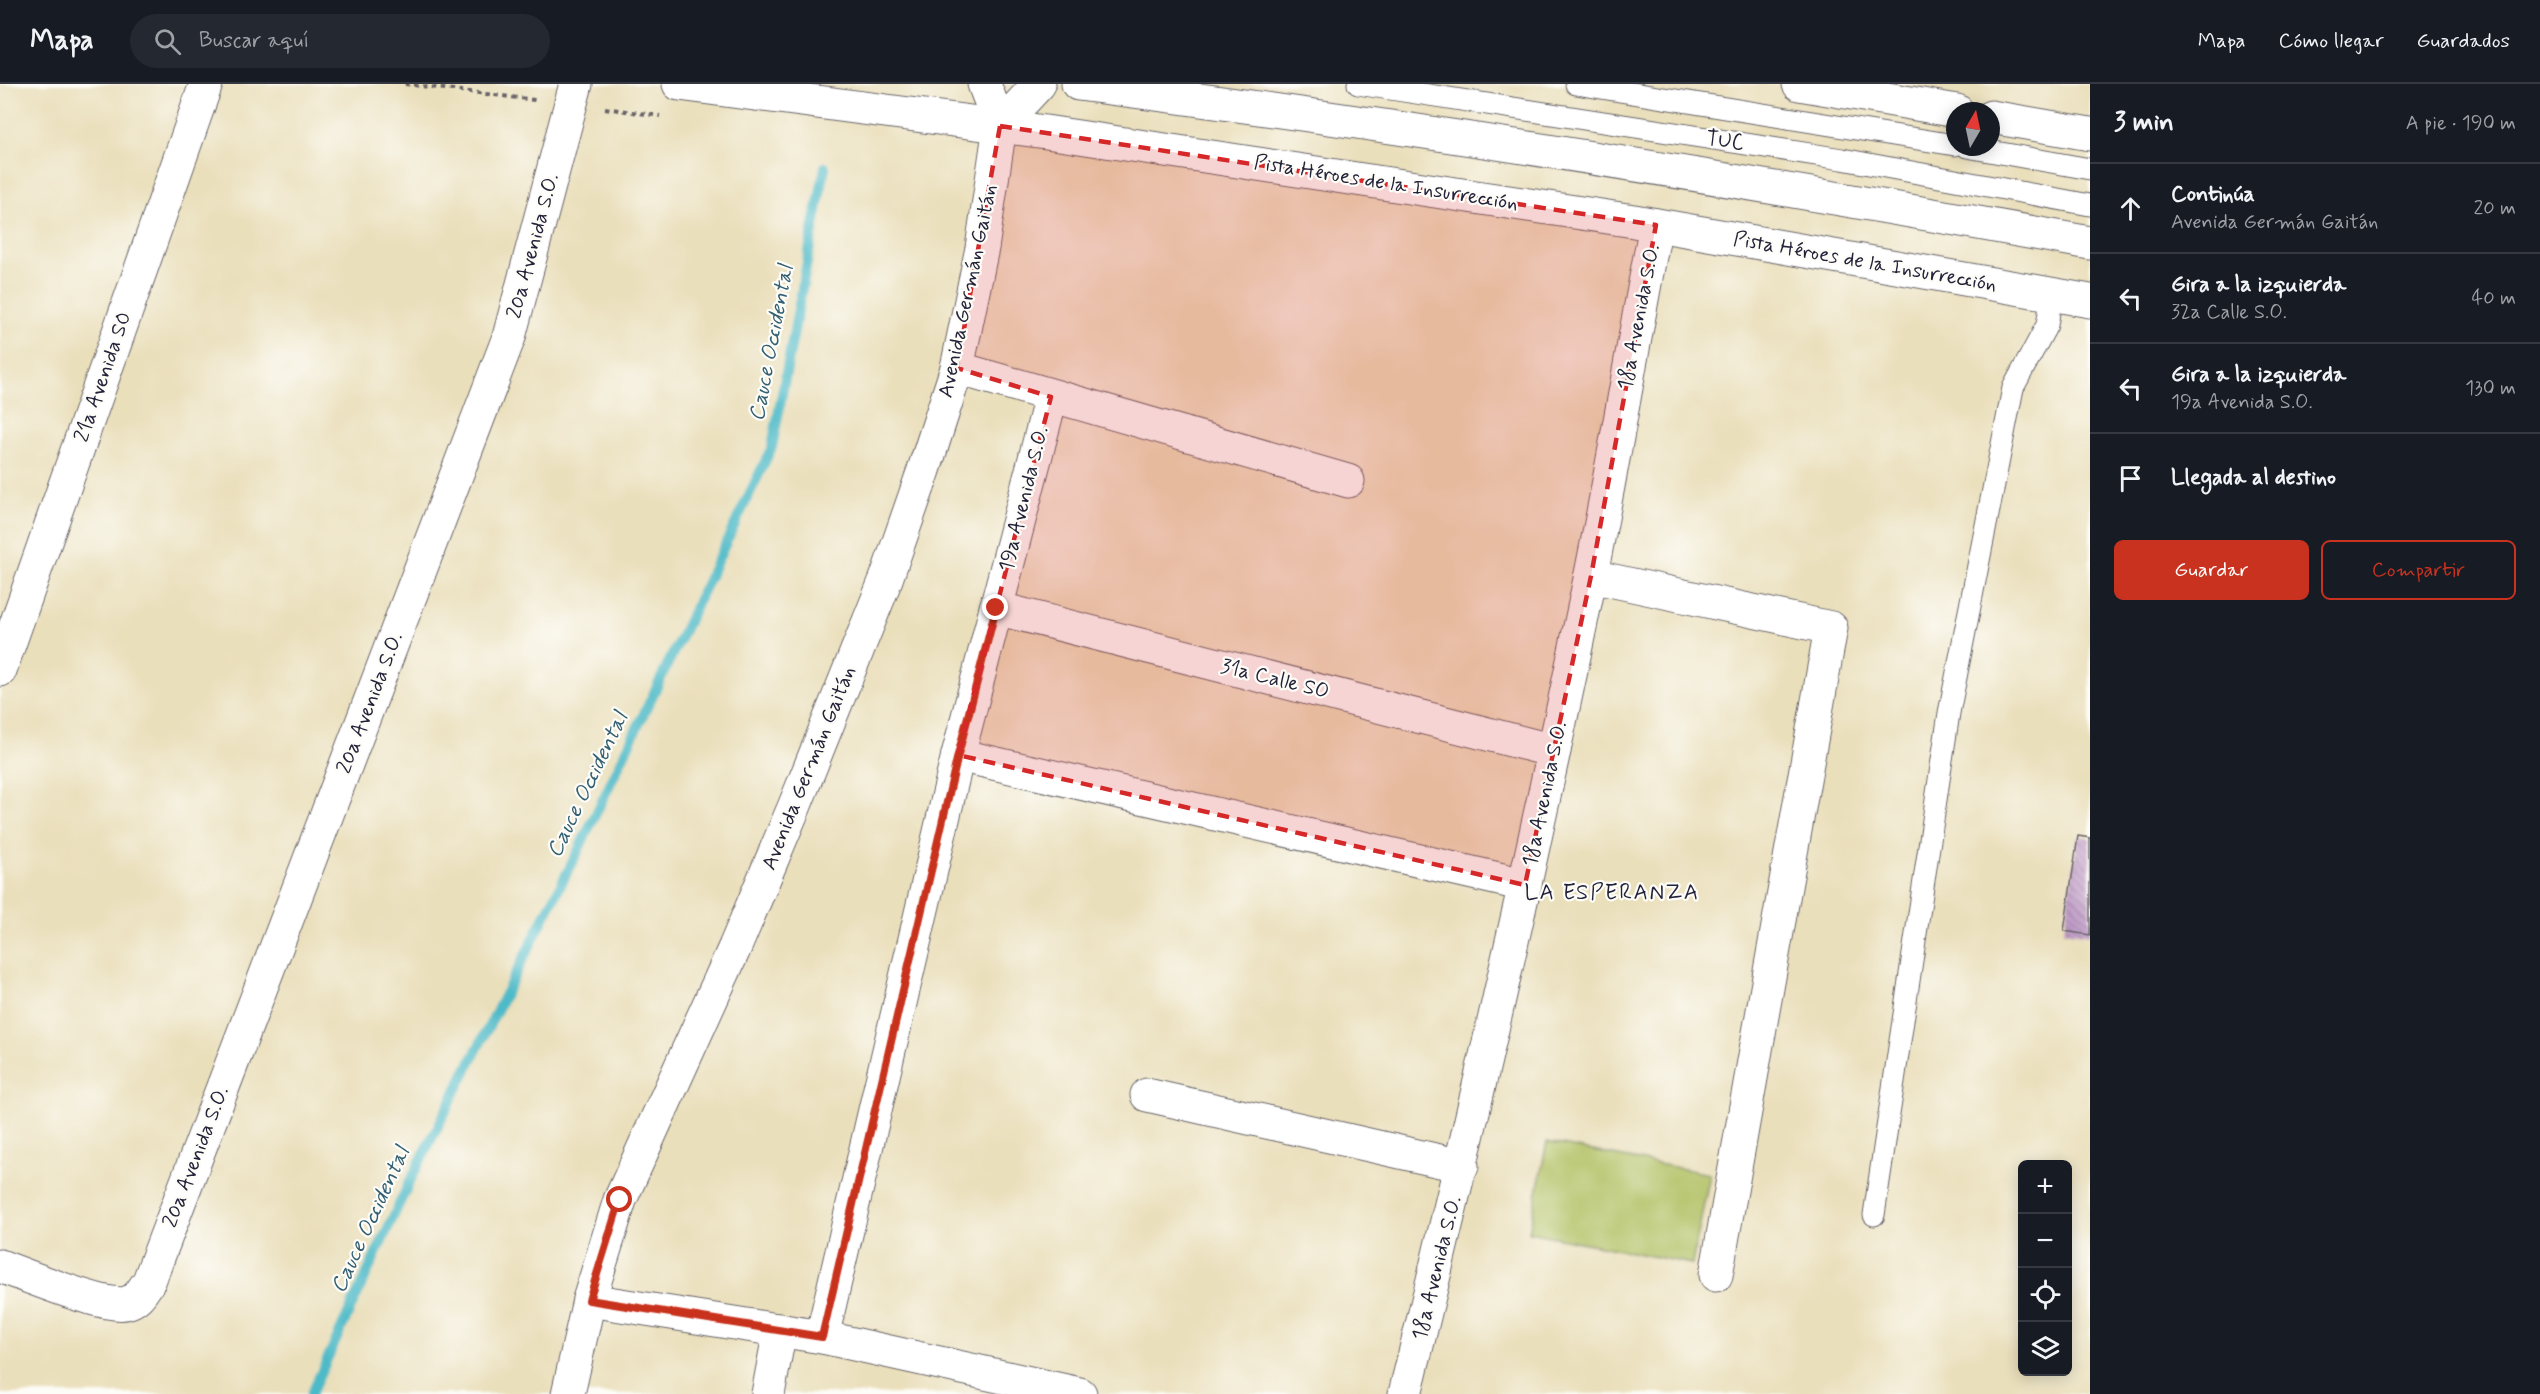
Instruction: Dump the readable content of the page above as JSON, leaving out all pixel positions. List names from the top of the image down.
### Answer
{
  "streets": {
    "street": [
      "Pista Héroes de la Insurrección",
      "20a Avenida S.O.",
      "Avenida Germán Gaitán",
      "18a Avenida S.O.",
      "21a Avenida SO",
      "19a Avenida S.O.",
      "31a Calle SO"
    ],
    "lane": ["TUC"]
  },
  "crossings": [
    ["Pista Héroes de la Insurrección", "Avenida Germán Gaitán"],
    ["Pista Héroes de la Insurrección", "18a Avenida S.O."],
    ["18a Avenida S.O.", "31a Calle SO"],
    ["19a Avenida S.O.", "31a Calle SO"]
  ],
  "districts": ["LA ESPERANZA"],
  "water": ["Cauce Occidental"],
  "north": "top",
  "page": {
    "header": "Mapa",
    "search": "Buscar aquí",
    "nav": ["Mapa", "Cómo llegar", "Guardados"],
    "heading": ["3 min", "A pie · 190 m"],
    "list": [
      ["Continúa", "Avenida Germán Gaitán", "20 m"],
      ["Gira a la izquierda", "32a Calle S.O.", "40 m"],
      ["Gira a la izquierda", "19a Avenida S.O.", "130 m"],
      "Llegada al destino"
    ],
    "buttons": ["Guardar", "Compartir"],
    "map_buttons": ["+", "−"]
  }
}
